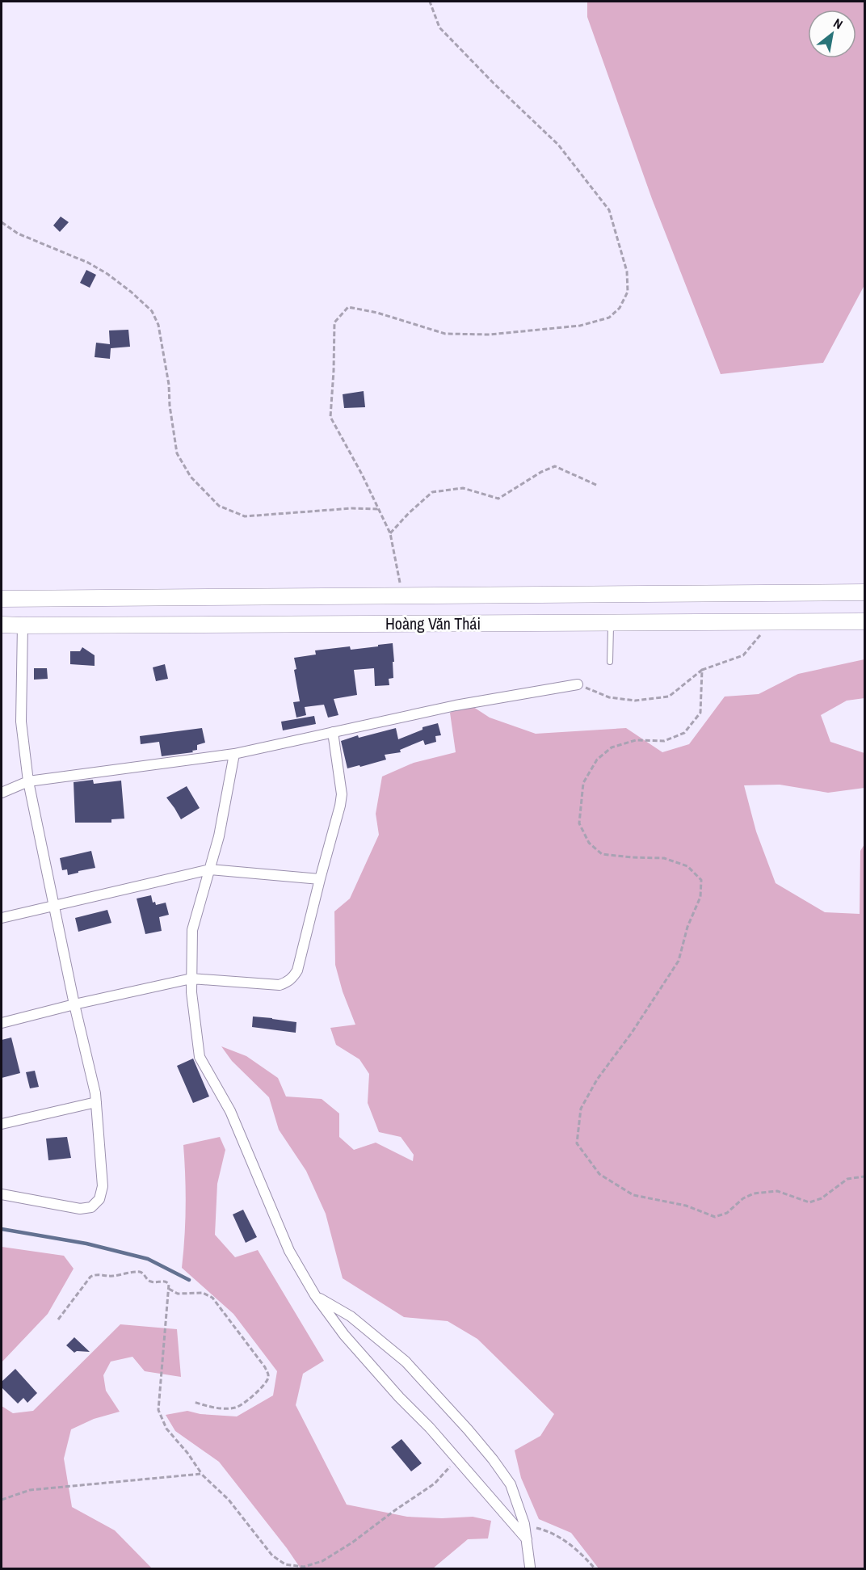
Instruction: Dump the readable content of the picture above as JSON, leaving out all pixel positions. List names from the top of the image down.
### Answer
{
  "streets": {
    "main road": ["Hoàng Văn Thái"]
  },
  "north": "top right"
}
